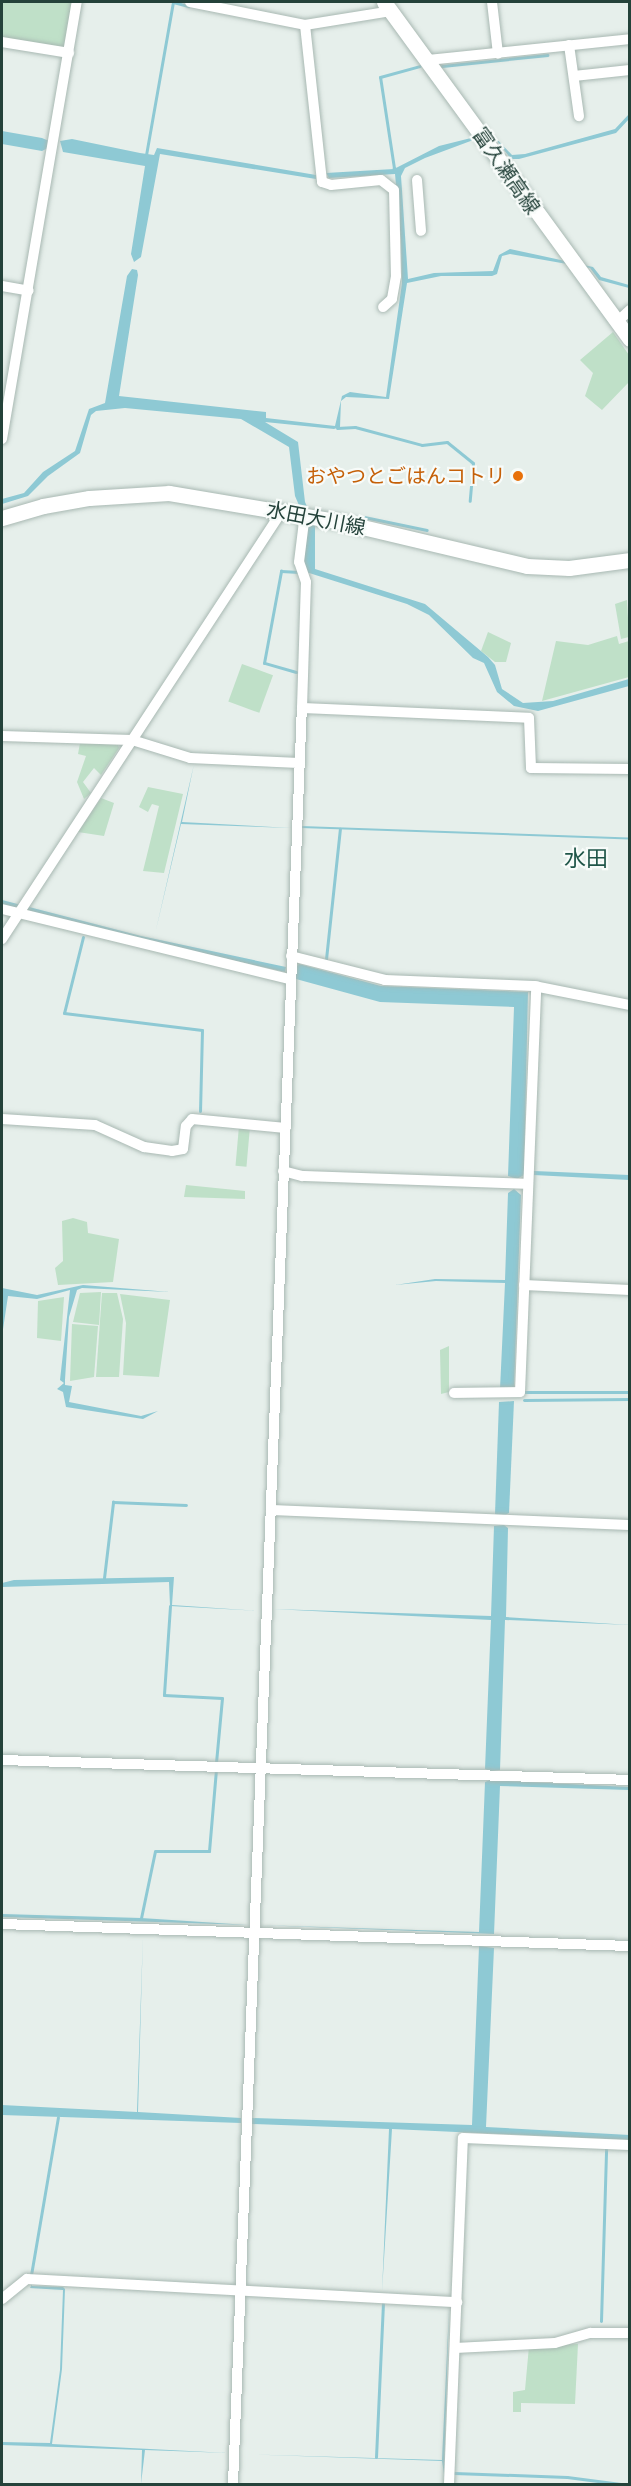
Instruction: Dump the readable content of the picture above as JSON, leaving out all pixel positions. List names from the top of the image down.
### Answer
{
  "streets": {
    "main road": ["富久瀬高線", "水田大川線"]
  },
  "districts": ["水田"],
  "places": ["おやつとごはんコトリ"]
}
